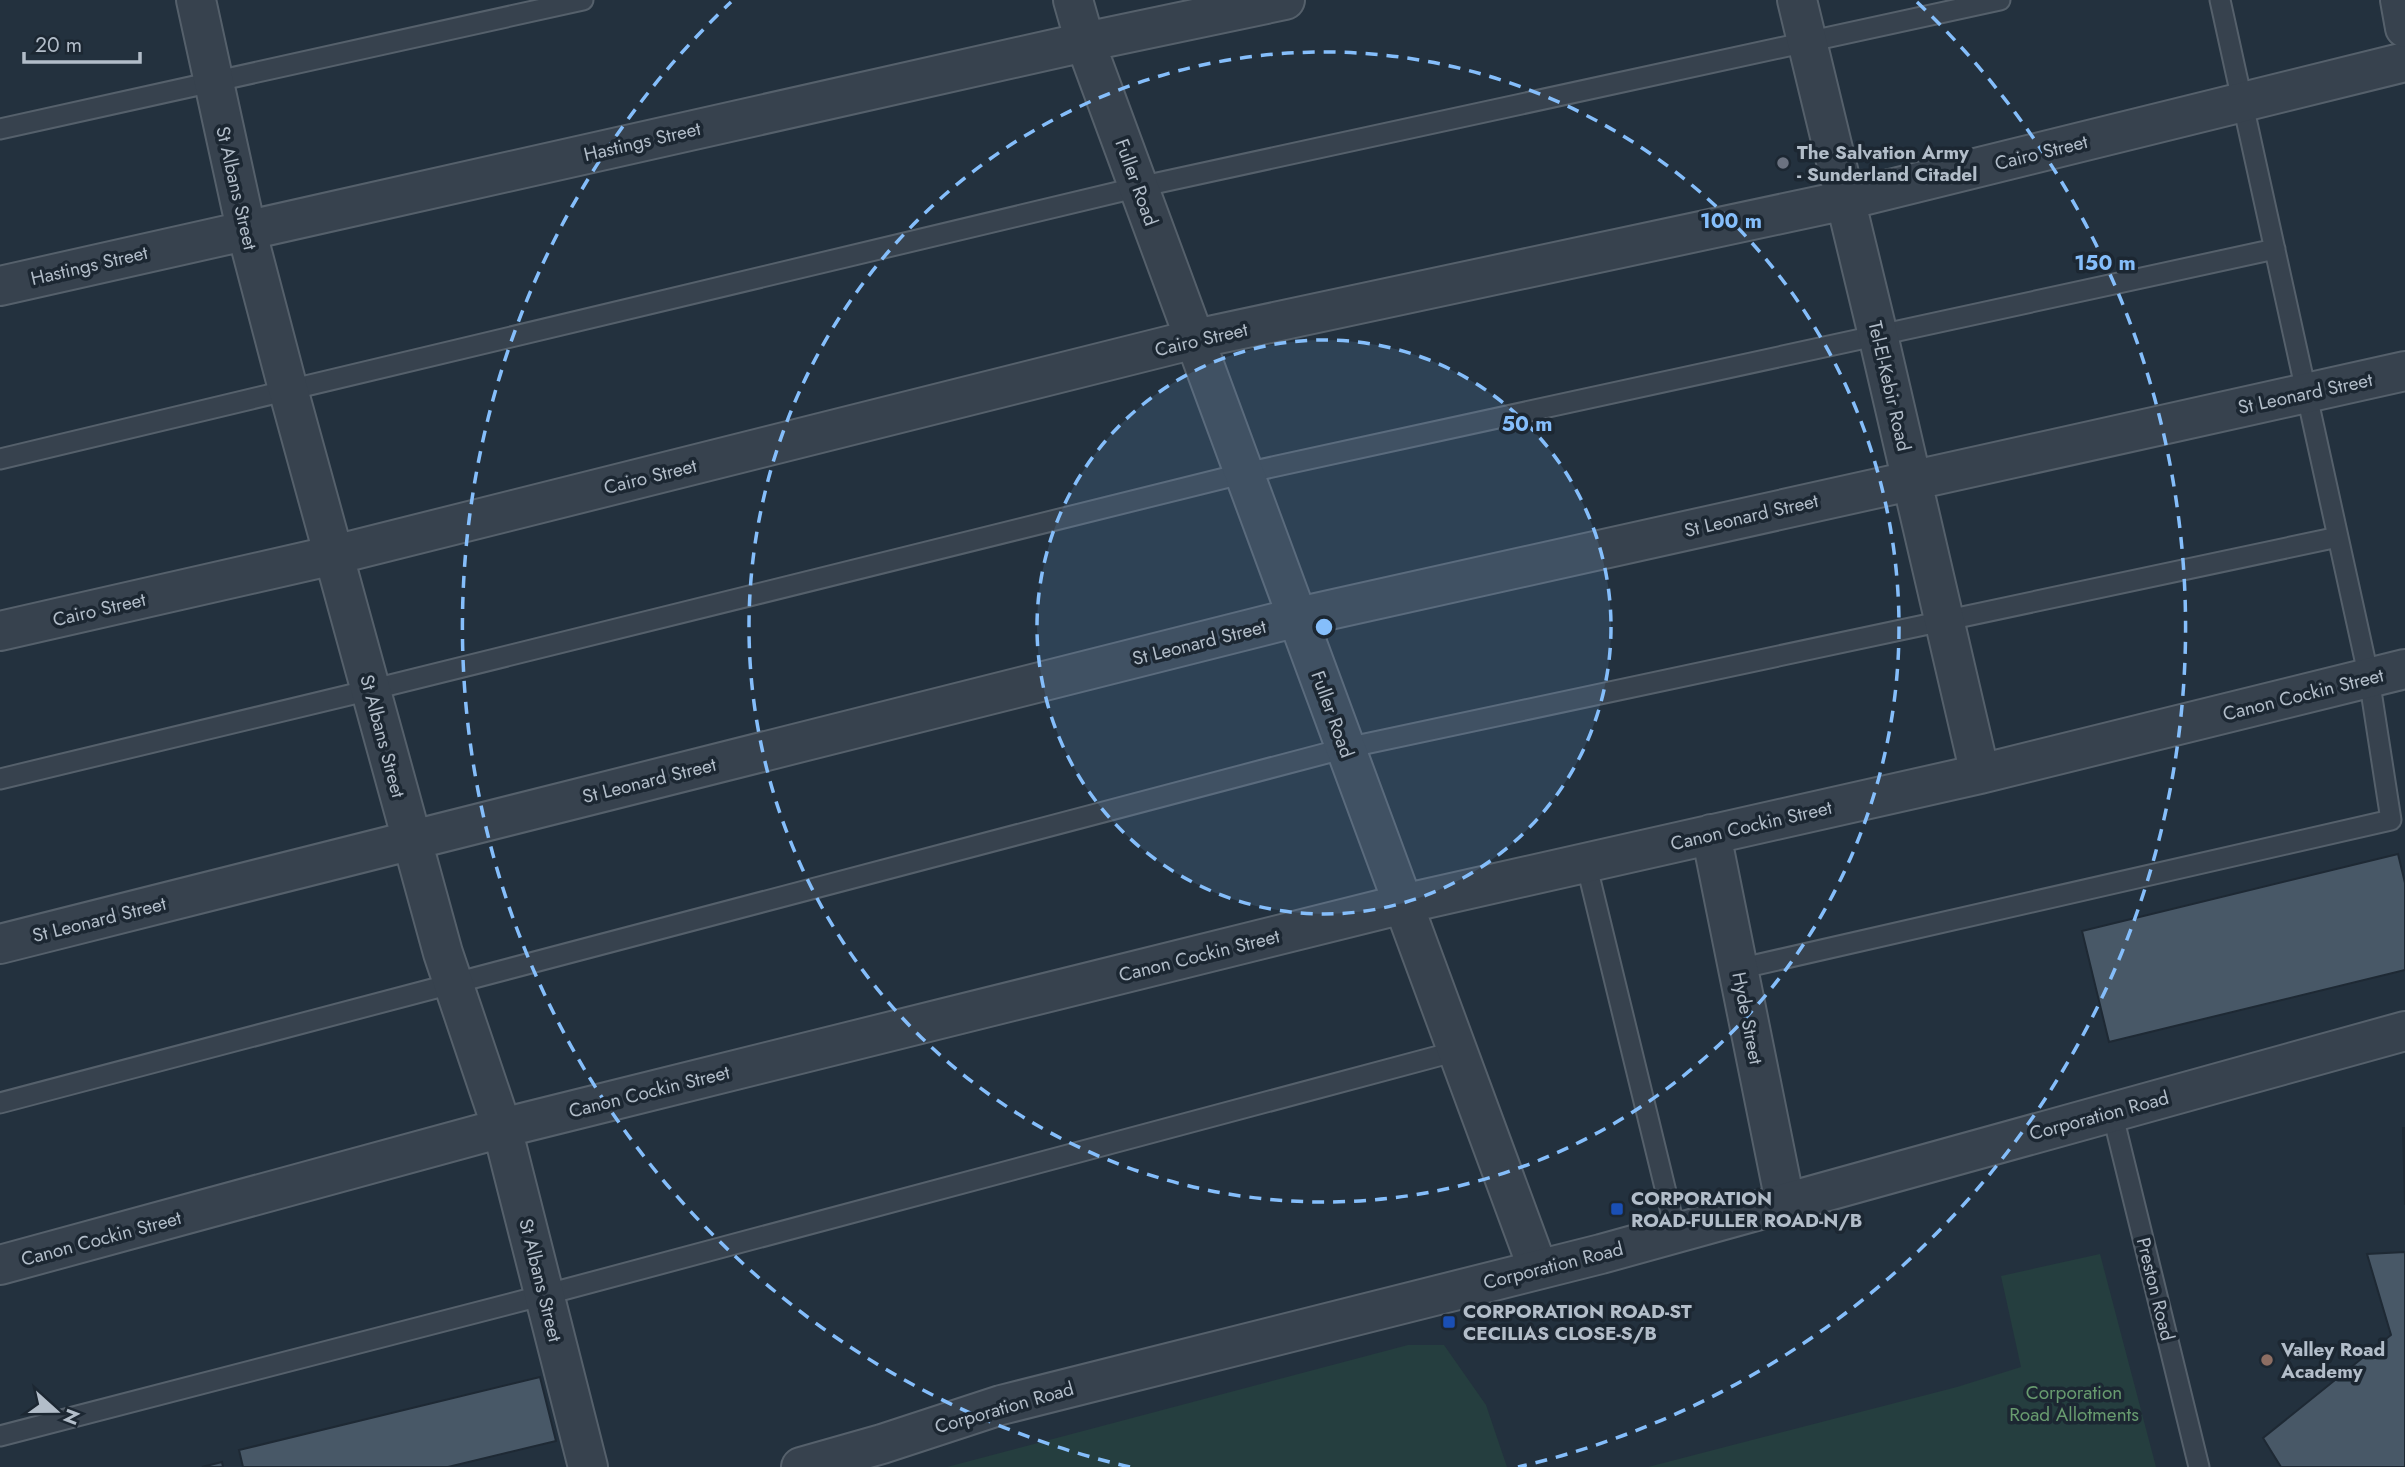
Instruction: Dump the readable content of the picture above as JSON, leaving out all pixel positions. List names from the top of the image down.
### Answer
{
  "streets": {
    "street": [
      "Hastings Street",
      "Cairo Street",
      "Fuller Road",
      "St Albans Street",
      "Tel-El-Kebir Road",
      "St Leonard Street",
      "Canon Cockin Street",
      "Hyde Street",
      "Corporation Road"
    ],
    "lane": ["Preston Road"]
  },
  "crossings": [
    ["Hastings Street", "Fuller Road"],
    ["Hastings Street", "St Albans Street"],
    ["Cairo Street", "Fuller Road"],
    ["Cairo Street", "St Albans Street"],
    ["Cairo Street", "Tel-El-Kebir Road"],
    ["Fuller Road", "St Leonard Street"],
    ["Fuller Road", "Canon Cockin Street"],
    ["Fuller Road", "Corporation Road"],
    ["St Albans Street", "St Leonard Street"],
    ["St Albans Street", "Canon Cockin Street"],
    ["Tel-El-Kebir Road", "St Leonard Street"],
    ["Tel-El-Kebir Road", "Canon Cockin Street"],
    ["Canon Cockin Street", "Hyde Street"],
    ["Hyde Street", "Corporation Road"],
    ["Corporation Road", "Preston Road"]
  ],
  "parks": ["Corporation Road Allotments"],
  "places": {
    "other": ["The Salvation Army - Sunderland Citadel", "Valley Road Academy"],
    "transit": ["CORPORATION ROAD-FULLER ROAD-N/B", "CORPORATION ROAD-ST CECILIAS CLOSE-S/B"]
  },
  "scale_bar": "20 m",
  "north": "right",
  "rings": ["100 m", "150 m", "50 m"]
}
